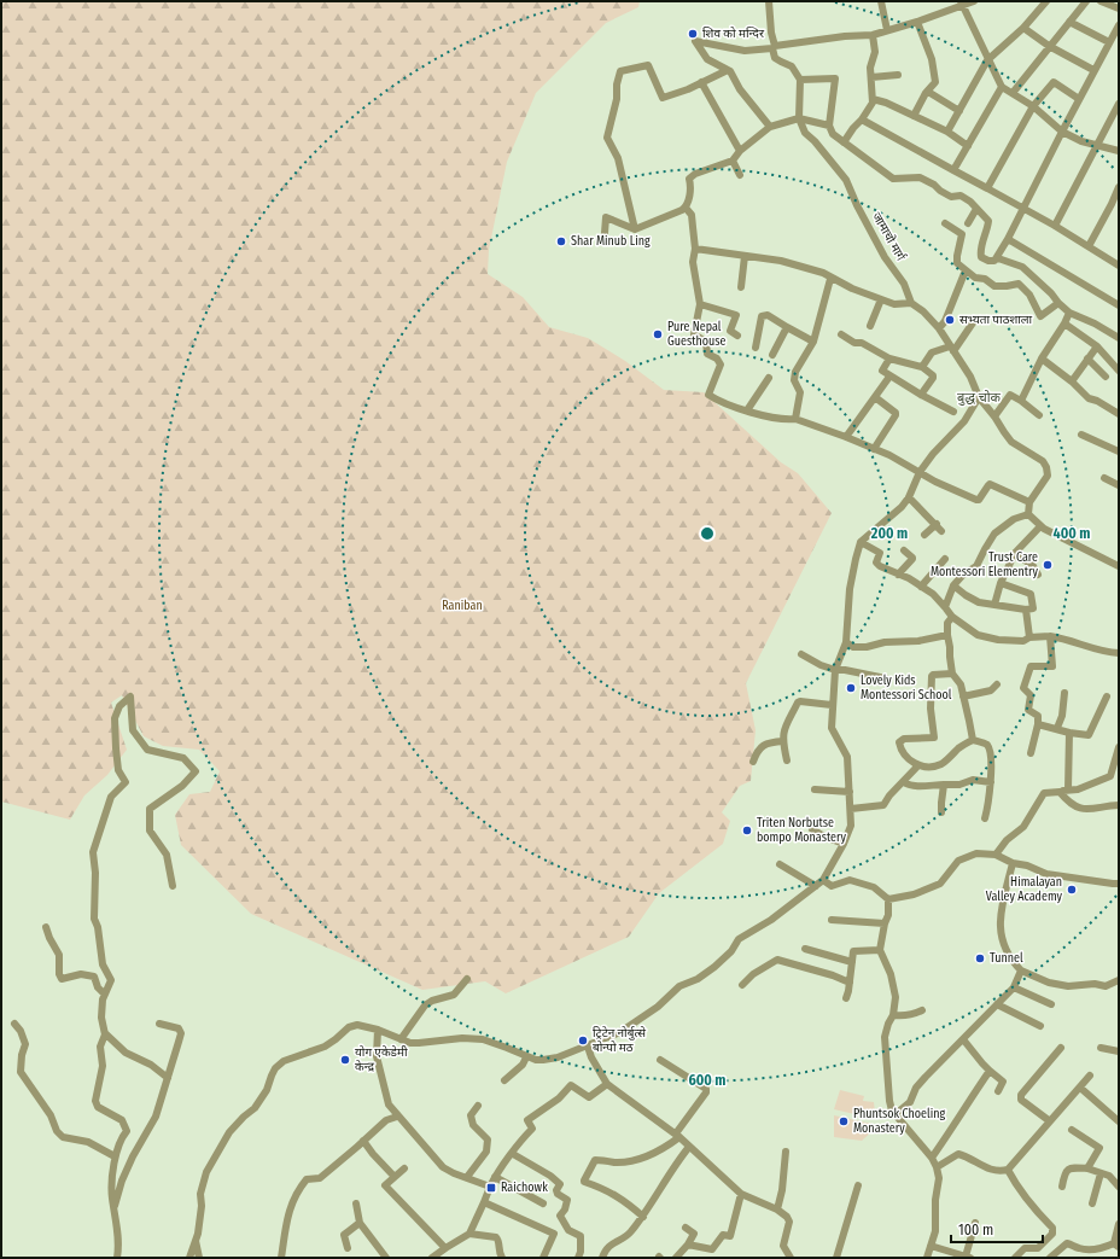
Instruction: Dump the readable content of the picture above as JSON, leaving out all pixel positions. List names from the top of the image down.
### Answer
{
  "streets": {
    "street": ["जामाचो मार्ग"]
  },
  "districts": ["बुद्ध चोक"],
  "parks": ["Raniban"],
  "places": {
    "other": [
      "शिव को मन्दिर",
      "Shar Minub Ling",
      "सभ्यता पाठशाला",
      "Pure Nepal Guesthouse",
      "Trust Care Montessori Elementry",
      "Lovely Kids Montessori School",
      "Triten Norbutse bompo Monastery",
      "Himalayan Valley Academy",
      "Tunnel",
      "ट्रिटेन नोर्बुत्से बोन्पो मठ",
      "योग एकेडेमी केन्द्र",
      "Phuntsok Choeling Monastery"
    ],
    "transit": ["Raichowk"]
  },
  "scale_bar": "100 m",
  "rings": ["200 m", "400 m", "600 m"]
}
